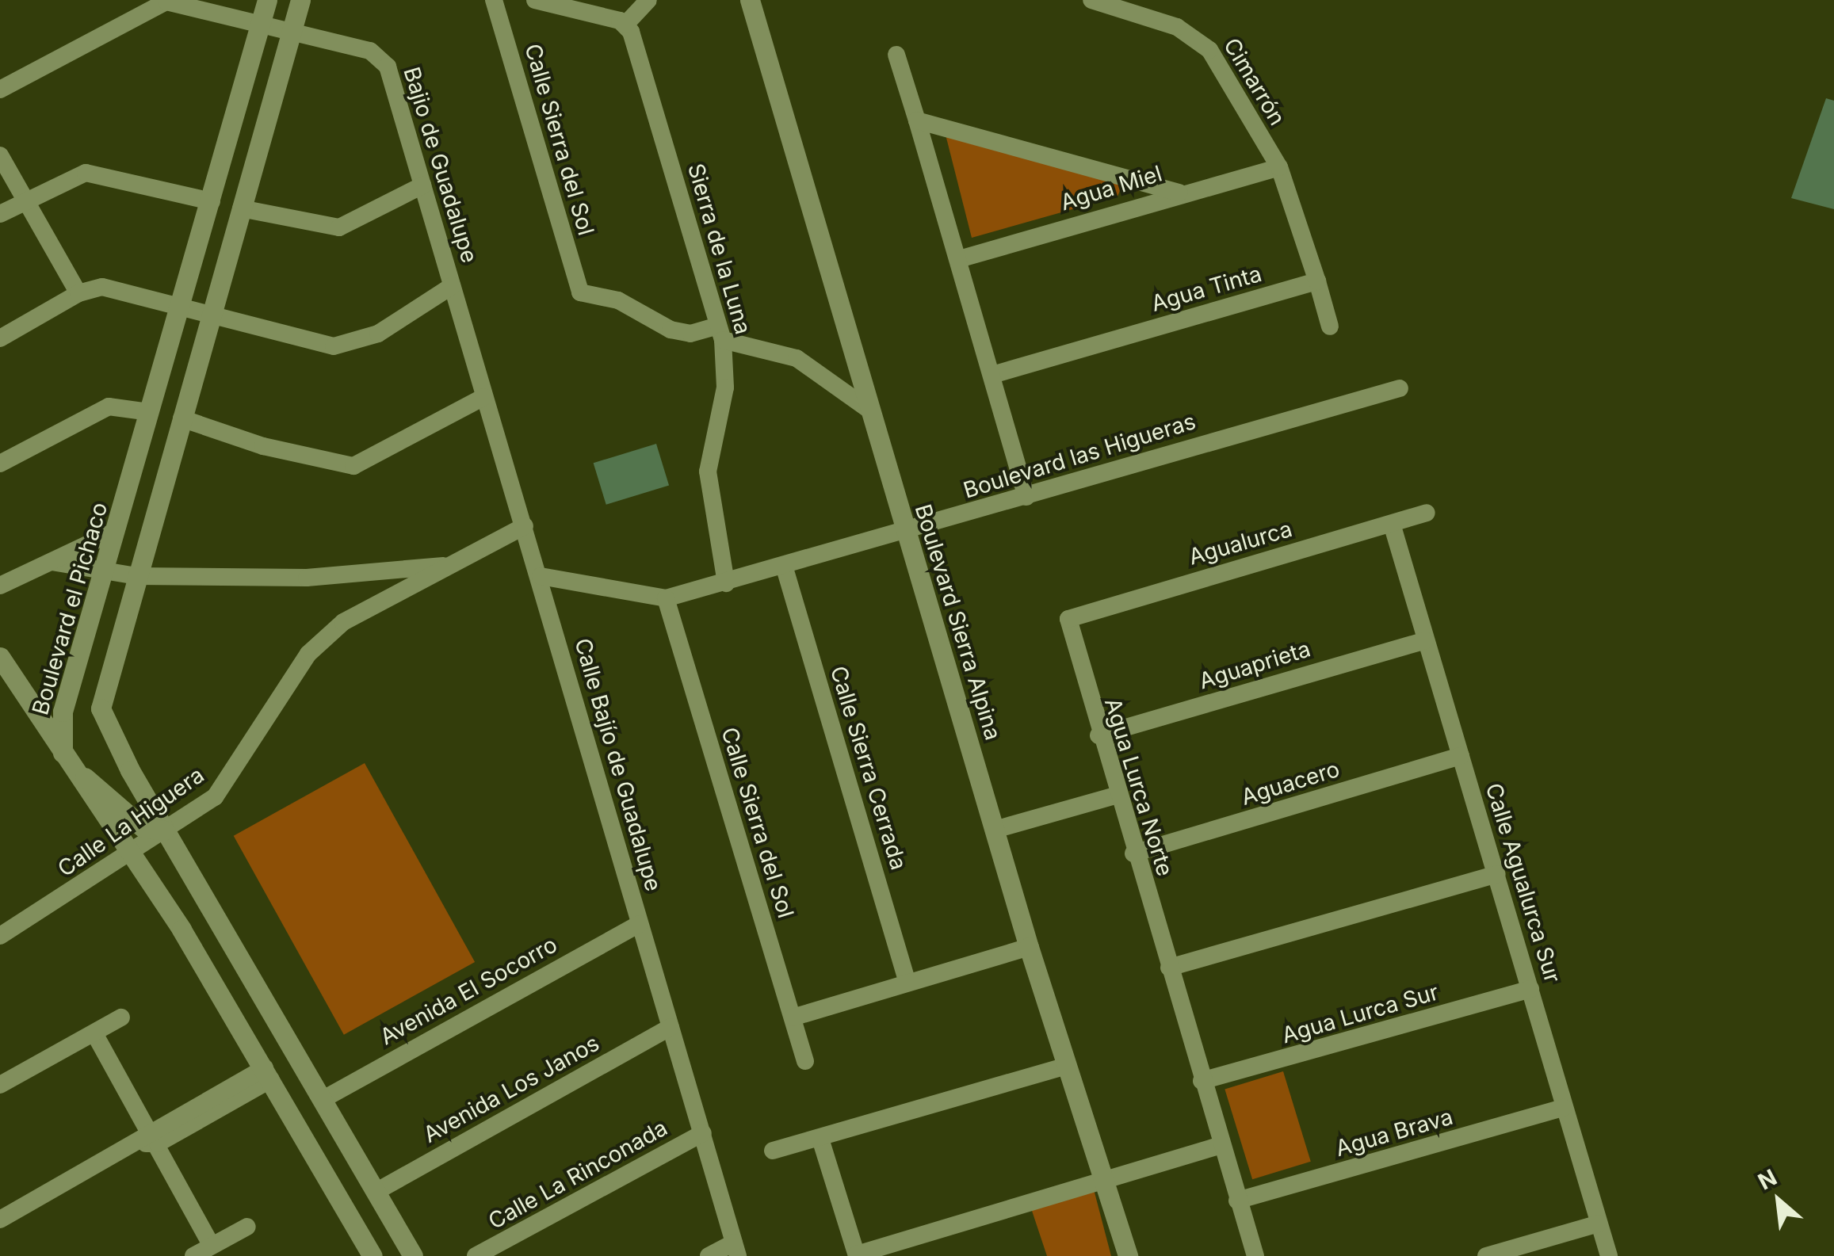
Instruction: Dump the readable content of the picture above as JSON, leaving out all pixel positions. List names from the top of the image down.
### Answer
{
  "streets": {
    "street": [
      "Cimarrón",
      "Calle Sierra del Sol",
      "Bajio de Guadalupe",
      "Agua Miel",
      "Sierra de la Luna",
      "Agua Tinta",
      "Boulevard las Higueras",
      "Agualurca",
      "Boulevard el Pichaco",
      "Boulevard Sierra Alpina",
      "Aguaprieta",
      "Calle Bajío de Guadalupe",
      "Calle Sierra Cerrada",
      "Aguacero",
      "Agua Lurca Norte",
      "Calle La Higuera",
      "Calle Agualurca Sur",
      "Avenida El Socorro",
      "Agua Lurca Sur",
      "Avenida Los Janos",
      "Agua Brava",
      "Calle La Rinconada"
    ]
  },
  "crossings": [
    ["Cimarrón", "Agua Miel"],
    ["Calle Sierra del Sol", "Sierra de la Luna"],
    ["Calle Sierra del Sol", "Boulevard las Higueras"],
    ["Bajio de Guadalupe", "Calle Bajío de Guadalupe"],
    ["Sierra de la Luna", "Boulevard las Higueras"],
    ["Boulevard las Higueras", "Boulevard Sierra Alpina"],
    ["Boulevard las Higueras", "Calle Bajío de Guadalupe"],
    ["Boulevard las Higueras", "Calle Sierra Cerrada"],
    ["Agualurca", "Agua Lurca Norte"],
    ["Agualurca", "Calle Agualurca Sur"],
    ["Aguaprieta", "Agua Lurca Norte"],
    ["Aguaprieta", "Calle Agualurca Sur"],
    ["Calle Bajío de Guadalupe", "Calle La Higuera"],
    ["Calle Bajío de Guadalupe", "Avenida El Socorro"],
    ["Calle Bajío de Guadalupe", "Avenida Los Janos"],
    ["Calle Bajío de Guadalupe", "Calle La Rinconada"],
    ["Aguacero", "Agua Lurca Norte"],
    ["Aguacero", "Calle Agualurca Sur"],
    ["Agua Lurca Norte", "Agua Lurca Sur"],
    ["Agua Lurca Norte", "Agua Brava"],
    ["Calle Agualurca Sur", "Agua Lurca Sur"],
    ["Calle Agualurca Sur", "Agua Brava"]
  ],
  "north": "top left"
}
